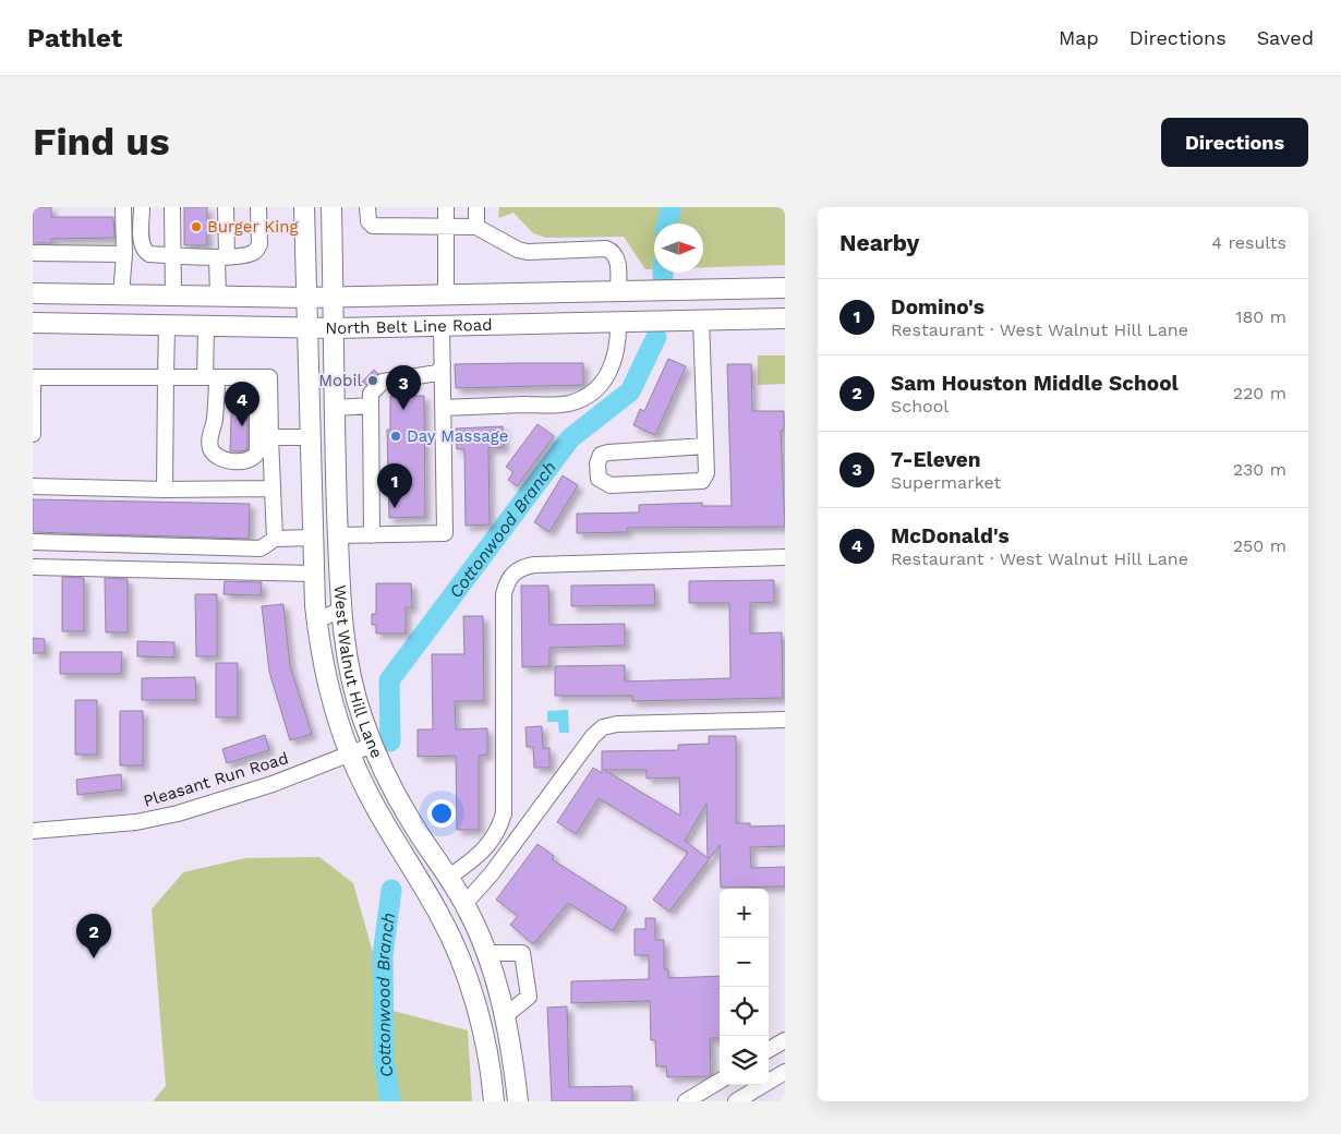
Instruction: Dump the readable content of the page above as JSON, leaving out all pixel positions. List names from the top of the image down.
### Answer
{
  "streets": {
    "main road": ["North Belt Line Road", "West Walnut Hill Lane"],
    "street": ["Pleasant Run Road"]
  },
  "crossings": [
    ["North Belt Line Road", "West Walnut Hill Lane"],
    ["West Walnut Hill Lane", "Pleasant Run Road"]
  ],
  "water": ["Cottonwood Branch"],
  "places": ["Burger King", "Mobil", "Day Massage"],
  "north": "right",
  "page": {
    "header": "Pathlet",
    "nav": ["Map", "Directions", "Saved"],
    "buttons": "Directions",
    "title": "Find us",
    "heading": ["Nearby", "4 results"],
    "list": [
      {
        "mark": "1",
        "name": "Domino's",
        "note": "Restaurant · West Walnut Hill Lane",
        "value": "180 m"
      },
      {
        "mark": "2",
        "name": "Sam Houston Middle School",
        "note": "School",
        "value": "220 m"
      },
      {
        "mark": "3",
        "name": "7-Eleven",
        "note": "Supermarket",
        "value": "230 m"
      },
      {
        "mark": "4",
        "name": "McDonald's",
        "note": "Restaurant · West Walnut Hill Lane",
        "value": "250 m"
      }
    ],
    "pins": [
      "3",
      "4",
      "1",
      "2"
    ],
    "map_buttons": ["+", "−"]
  }
}
